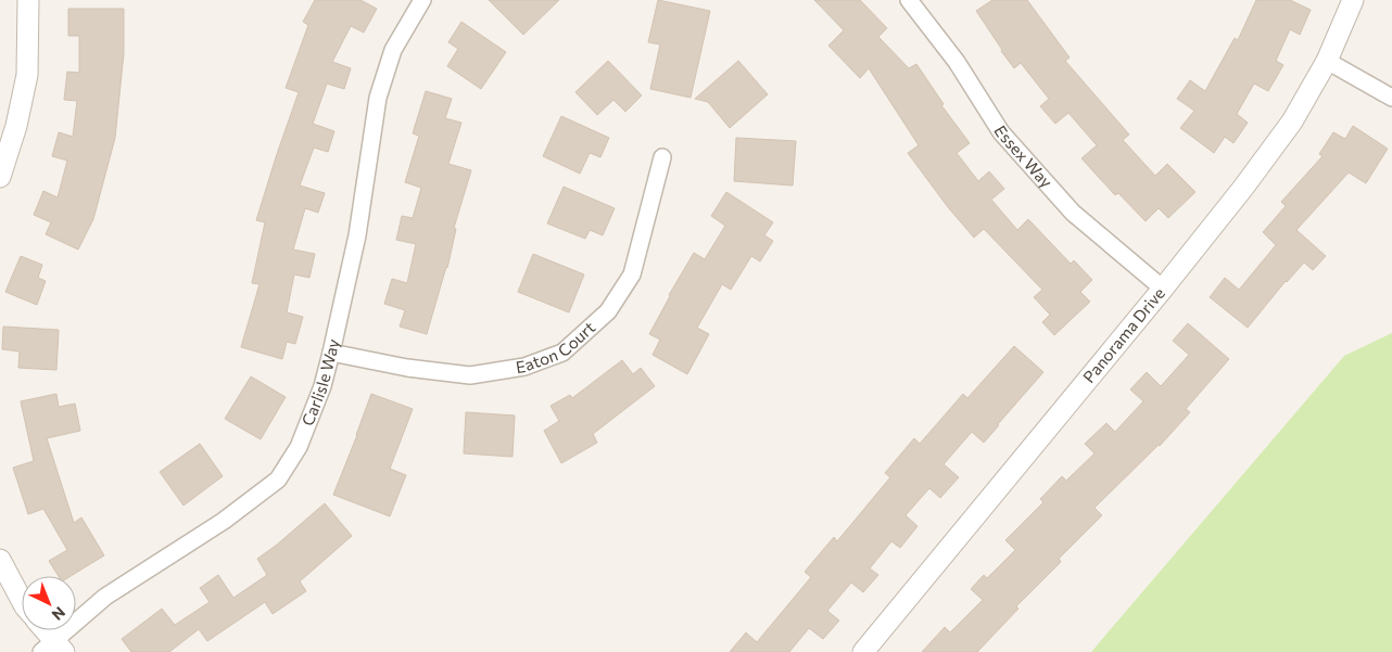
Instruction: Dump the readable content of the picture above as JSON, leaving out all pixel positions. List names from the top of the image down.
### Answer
{
  "streets": {
    "street": [
      "Essex Way",
      "Panorama Drive",
      "Eaton Court",
      "Carlisle Way"
    ]
  },
  "crossings": [
    ["Essex Way", "Panorama Drive"],
    ["Eaton Court", "Carlisle Way"]
  ],
  "north": "bottom right"
}
